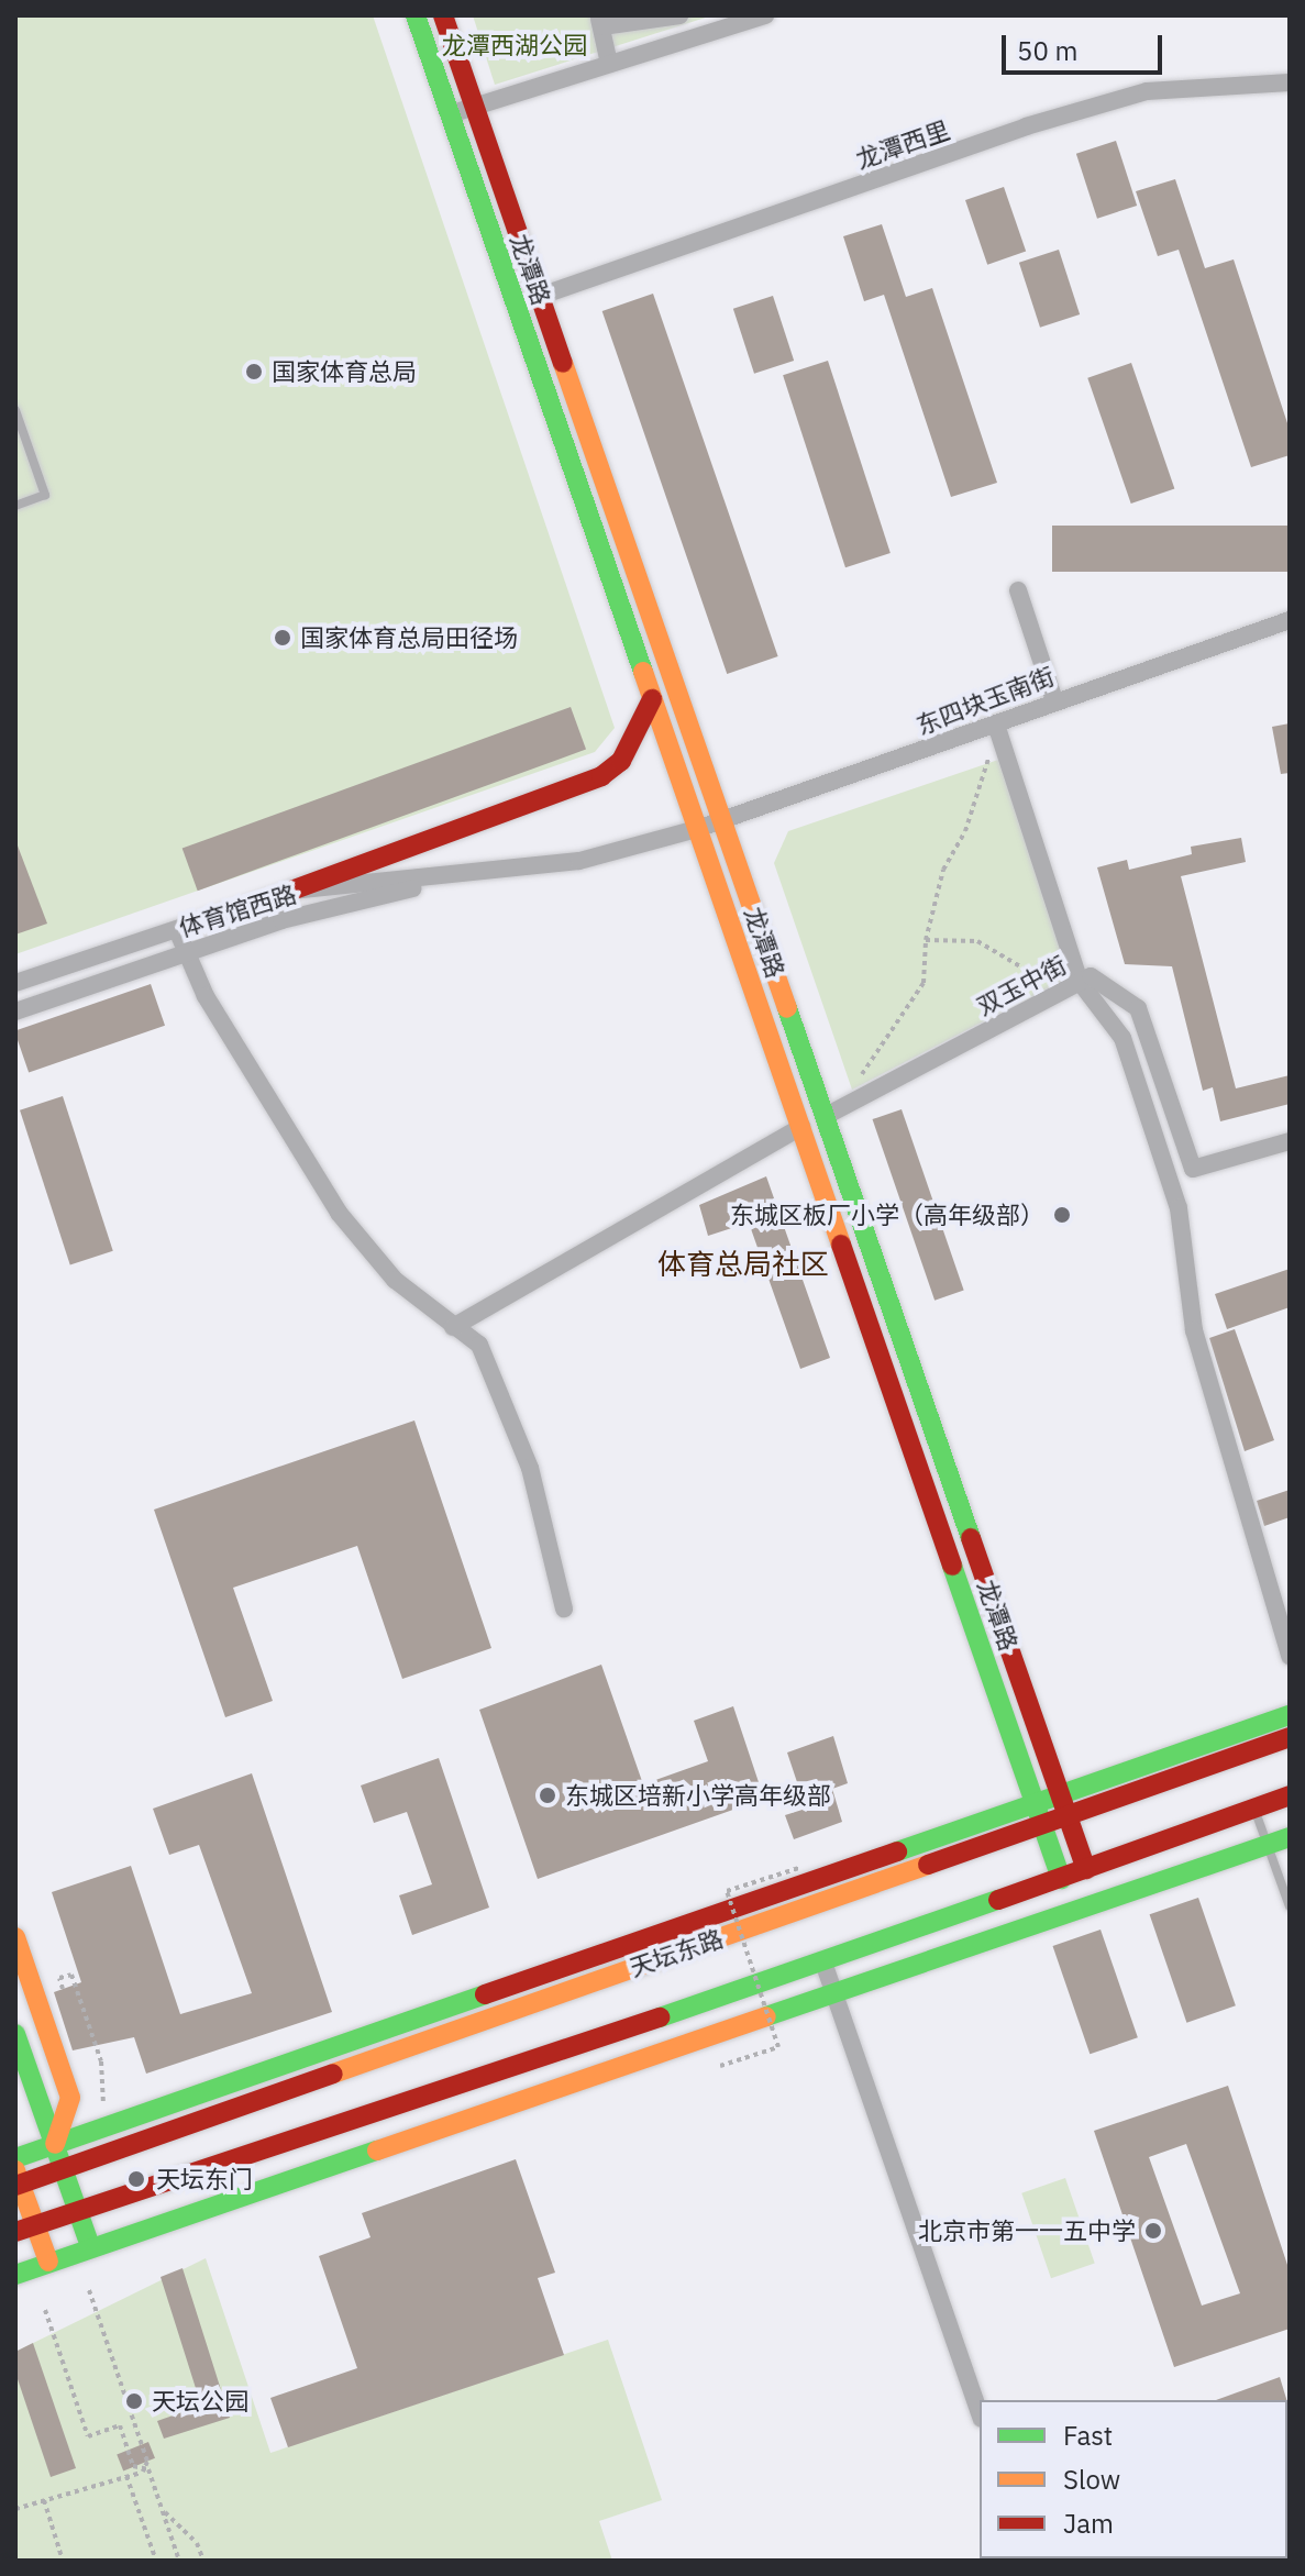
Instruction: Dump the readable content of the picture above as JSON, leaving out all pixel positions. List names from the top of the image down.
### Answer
{
  "streets": {
    "street": [
      "龙潭西里",
      "龙潭路",
      "东四块玉南街",
      "体育馆西路",
      "双玉中街",
      "天坛东路"
    ]
  },
  "crossings": [
    ["龙潭西里", "龙潭路"],
    ["龙潭路", "东四块玉南街"],
    ["龙潭路", "体育馆西路"],
    ["龙潭路", "双玉中街"],
    ["龙潭路", "天坛东路"],
    ["东四块玉南街", "体育馆西路"]
  ],
  "districts": ["体育总局社区"],
  "parks": ["龙潭西湖公园"],
  "places": [
    "国家体育总局",
    "国家体育总局田径场",
    "东城区板厂小学（高年级部）",
    "东城区培新小学高年级部",
    "天坛东门",
    "北京市第一一五中学",
    "天坛公园"
  ],
  "legend": ["Fast", "Slow", "Jam"],
  "scale_bar": "50 m"
}
